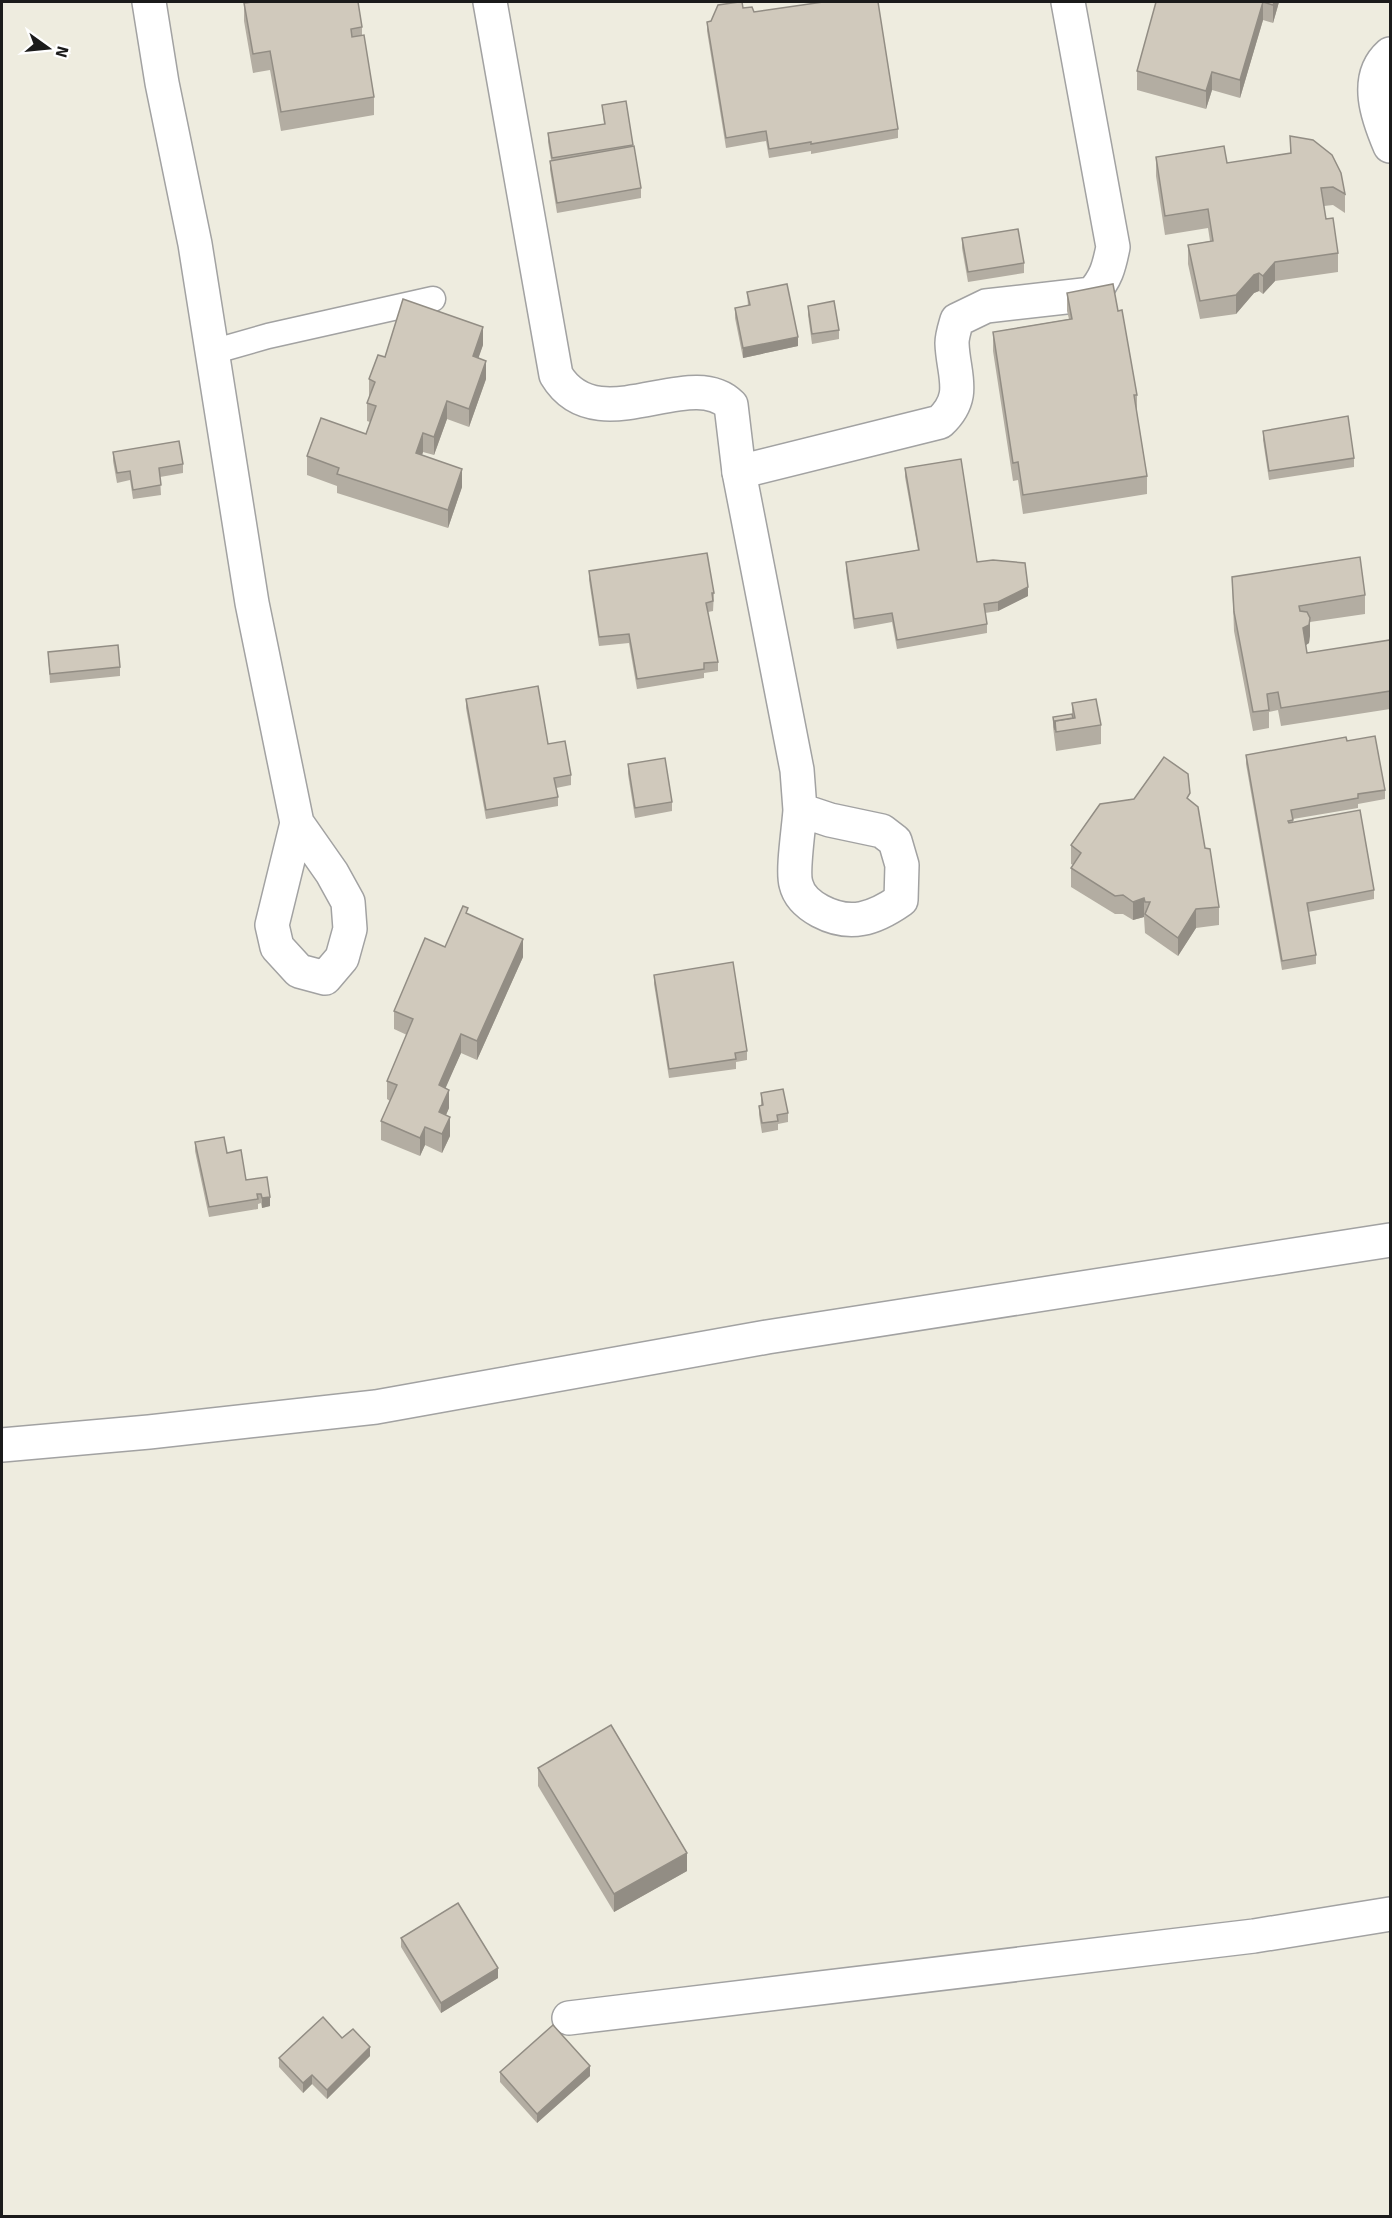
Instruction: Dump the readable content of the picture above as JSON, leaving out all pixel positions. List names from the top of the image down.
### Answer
{
  "north": "right"
}
